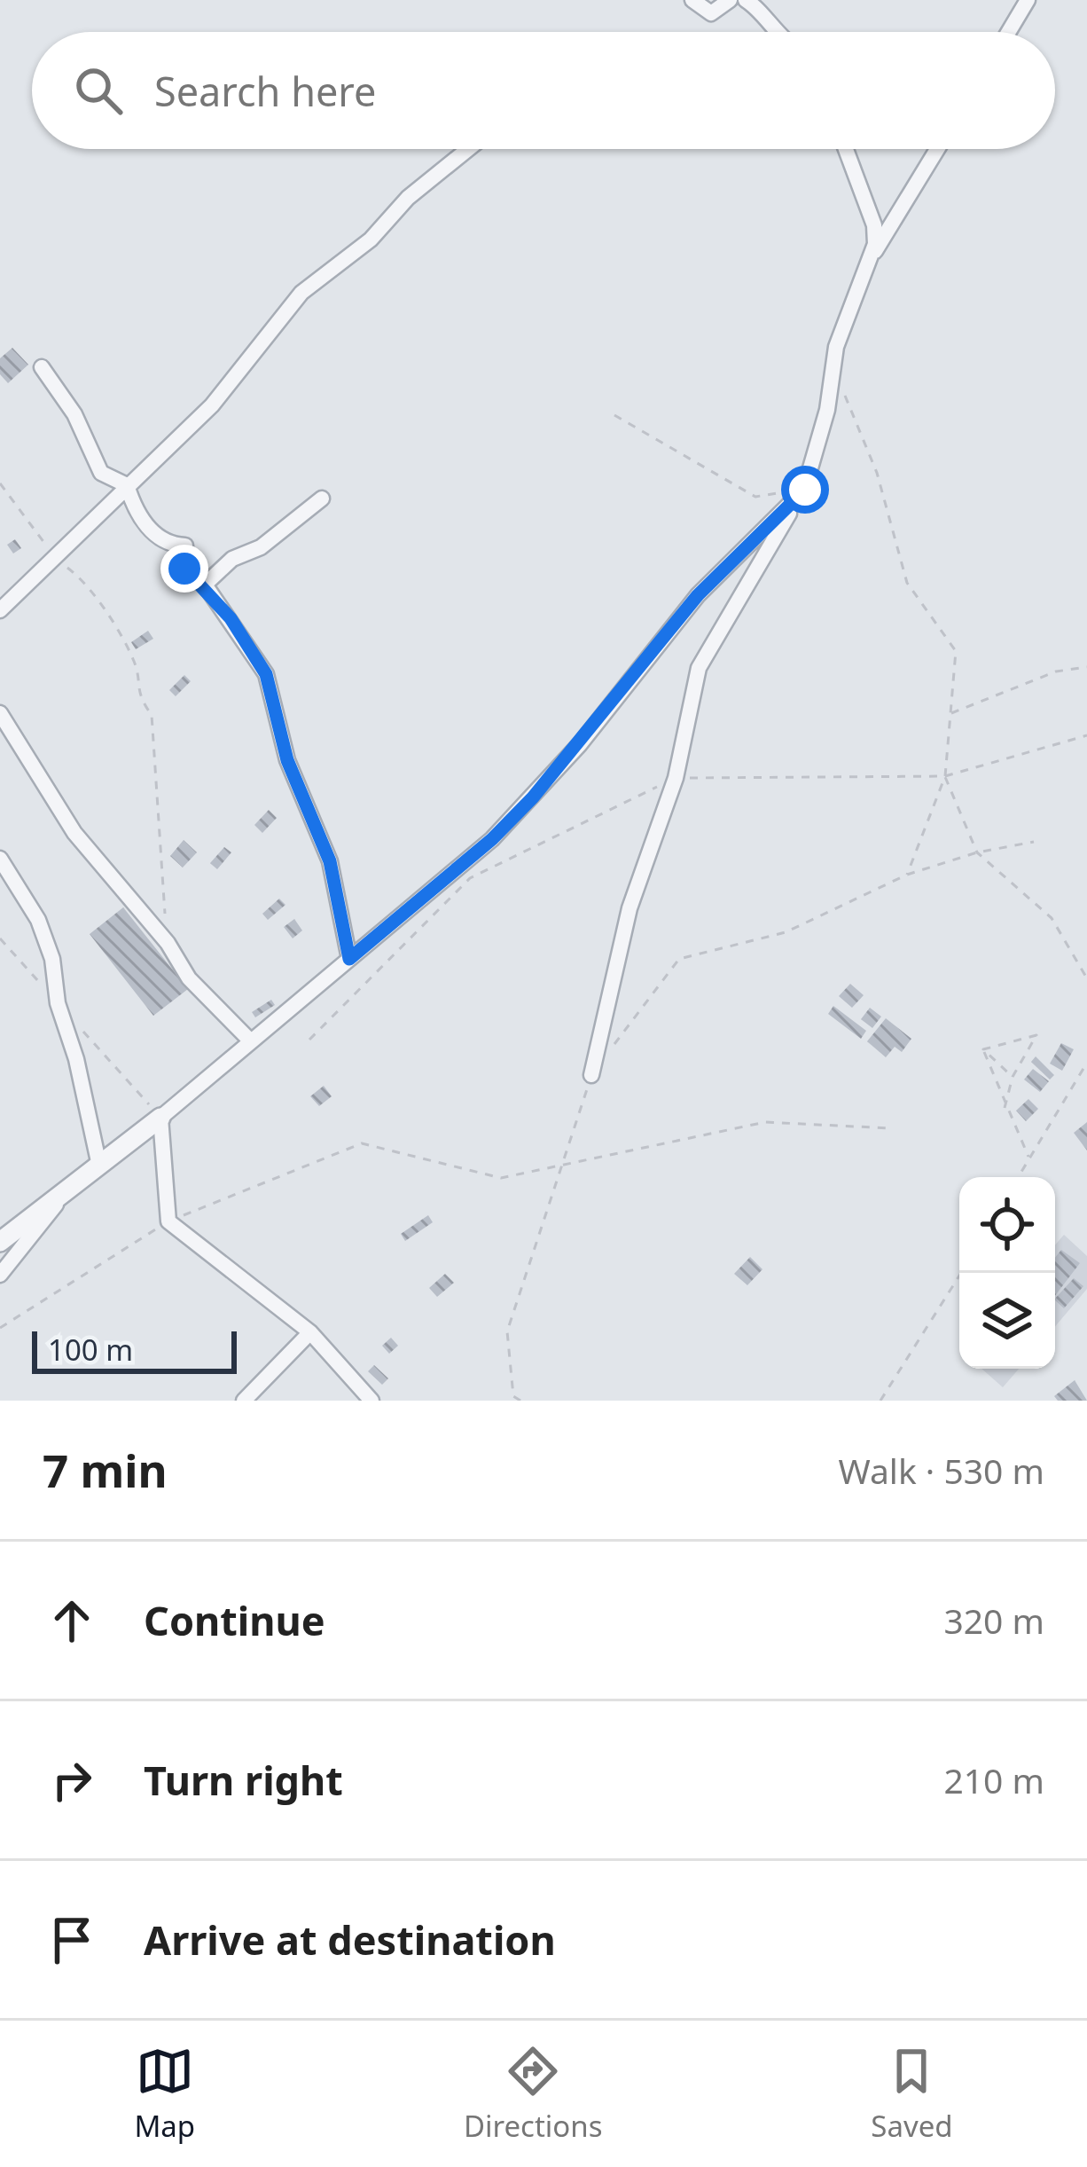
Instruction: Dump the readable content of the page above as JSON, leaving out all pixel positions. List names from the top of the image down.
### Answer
{
  "scale_bar": "100 m",
  "page": {
    "search": "Search here",
    "scale": "100 m",
    "heading": ["7 min", "Walk · 530 m"],
    "list": [
      ["Continue", "320 m"],
      ["Turn right", "210 m"],
      "Arrive at destination"
    ],
    "nav": ["Map", "Directions", "Saved"]
  }
}
